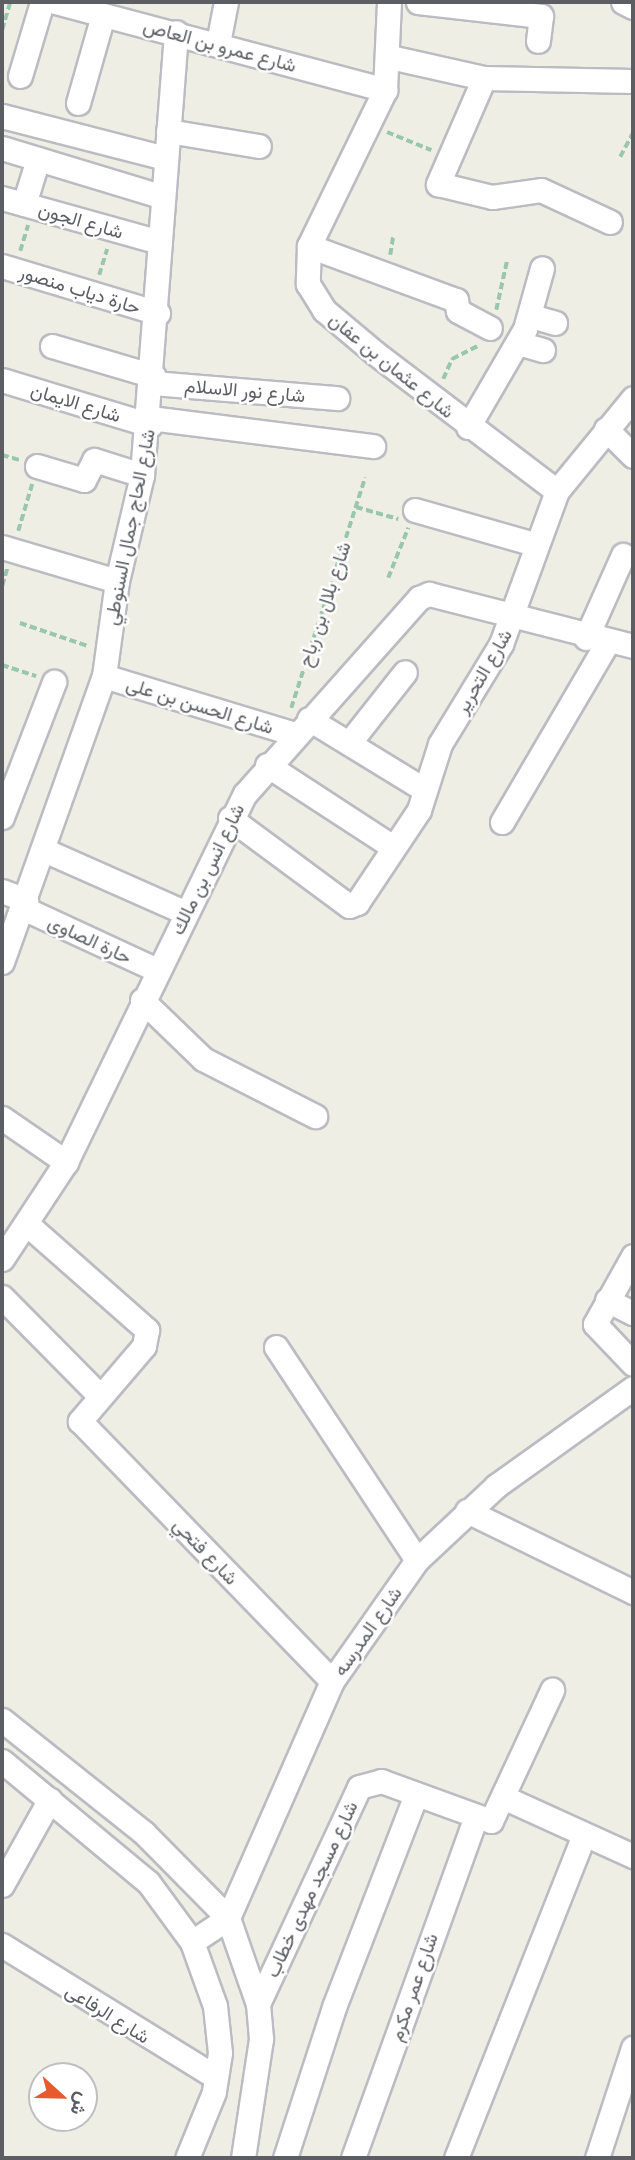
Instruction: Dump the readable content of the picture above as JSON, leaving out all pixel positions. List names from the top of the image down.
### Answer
{
  "streets": {
    "street": [
      "شارع عمرو بن العاص",
      "شارع الجون",
      "حارة دياب منصور",
      "شارع عثمان بن عفان",
      "شارع نور الاسلام",
      "شارع الايمان",
      "شارع الحاج جمال السنوطي",
      "شارع التحرير",
      "شارع الحسن بن على",
      "شارع انس بن مالك",
      "حارة الصاوى",
      "شارع فتحي",
      "شارع المدرسه",
      "شارع مسجد مهدى خطاب",
      "شارع عمر مكرم",
      "شارع الرفاعى"
    ],
    "path": ["شارع بلال بن رباح"]
  },
  "crossings": [
    ["شارع عمرو بن العاص", "شارع عثمان بن عفان"],
    ["شارع عمرو بن العاص", "شارع الحاج جمال السنوطي"],
    ["شارع الجون", "شارع الحاج جمال السنوطي"],
    ["حارة دياب منصور", "شارع الحاج جمال السنوطي"],
    ["شارع عثمان بن عفان", "شارع التحرير"],
    ["شارع نور الاسلام", "شارع الحاج جمال السنوطي"],
    ["شارع الايمان", "شارع الحاج جمال السنوطي"],
    ["شارع الحاج جمال السنوطي", "شارع الحسن بن على"],
    ["شارع الحاج جمال السنوطي", "حارة الصاوى"],
    ["شارع بلال بن رباح", "شارع الحسن بن على"],
    ["شارع بلال بن رباح", "شارع انس بن مالك"],
    ["شارع التحرير", "شارع الحسن بن على"],
    ["شارع التحرير", "شارع انس بن مالك"],
    ["شارع الحسن بن على", "شارع انس بن مالك"],
    ["شارع انس بن مالك", "حارة الصاوى"],
    ["شارع فتحي", "شارع المدرسه"],
    ["شارع مسجد مهدى خطاب", "شارع عمر مكرم"]
  ],
  "north": "right"
}
